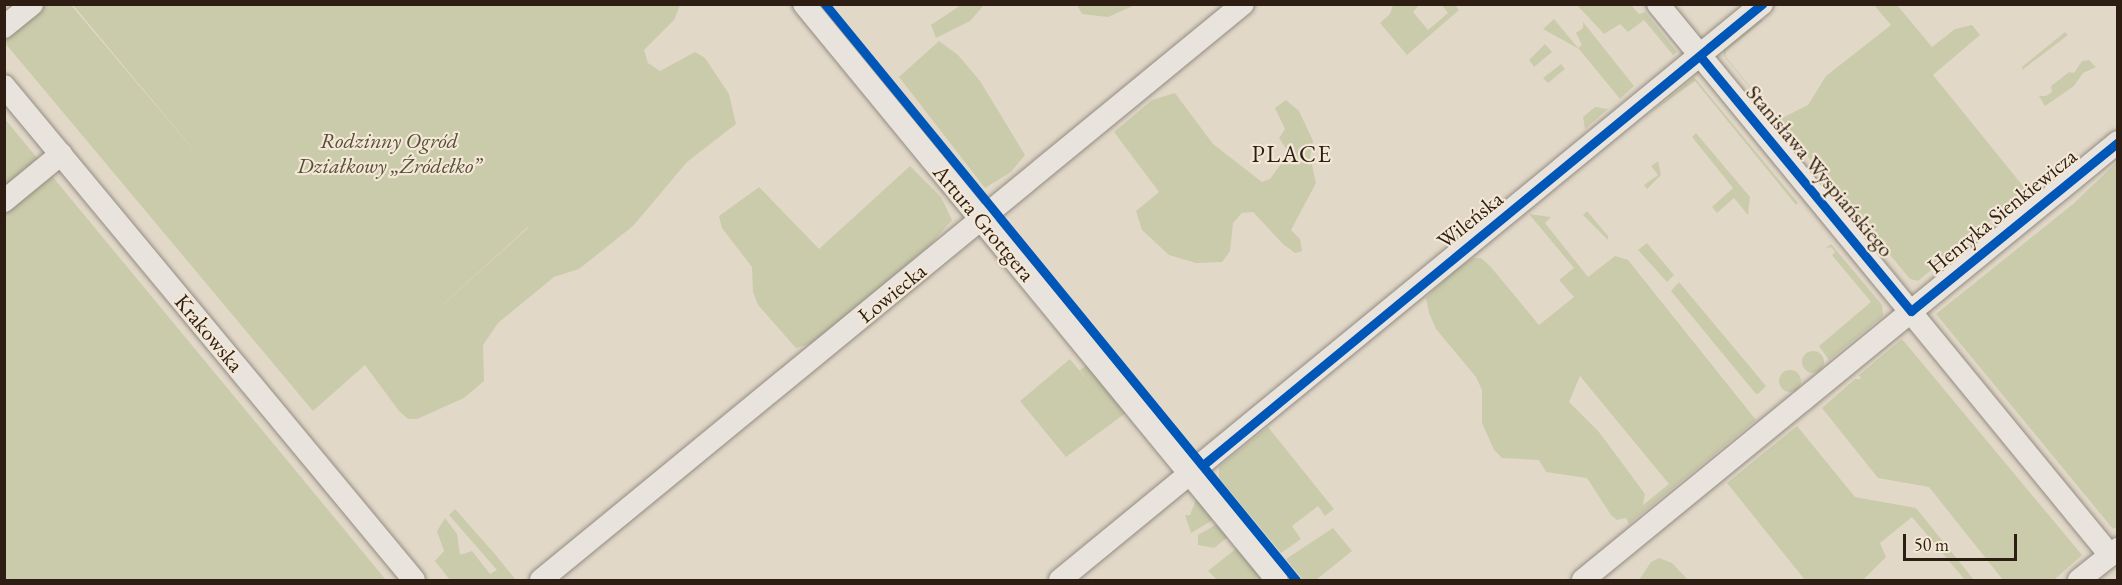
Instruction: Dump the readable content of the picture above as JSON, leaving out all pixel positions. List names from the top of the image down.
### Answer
{
  "streets": {
    "street": [
      "Stanisława Wyspiańskiego",
      "Henryka Sienkiewicza",
      "Wileńska",
      "Artura Grottgera",
      "Łowiecka",
      "Krakowska"
    ]
  },
  "crossings": [
    ["Stanisława Wyspiańskiego", "Henryka Sienkiewicza"],
    ["Stanisława Wyspiańskiego", "Wileńska"],
    ["Wileńska", "Artura Grottgera"],
    ["Artura Grottgera", "Łowiecka"]
  ],
  "districts": ["PLACE"],
  "parks": ["Rodzinny Ogród Działkowy „Źródełko”"],
  "scale_bar": "50 m"
}
